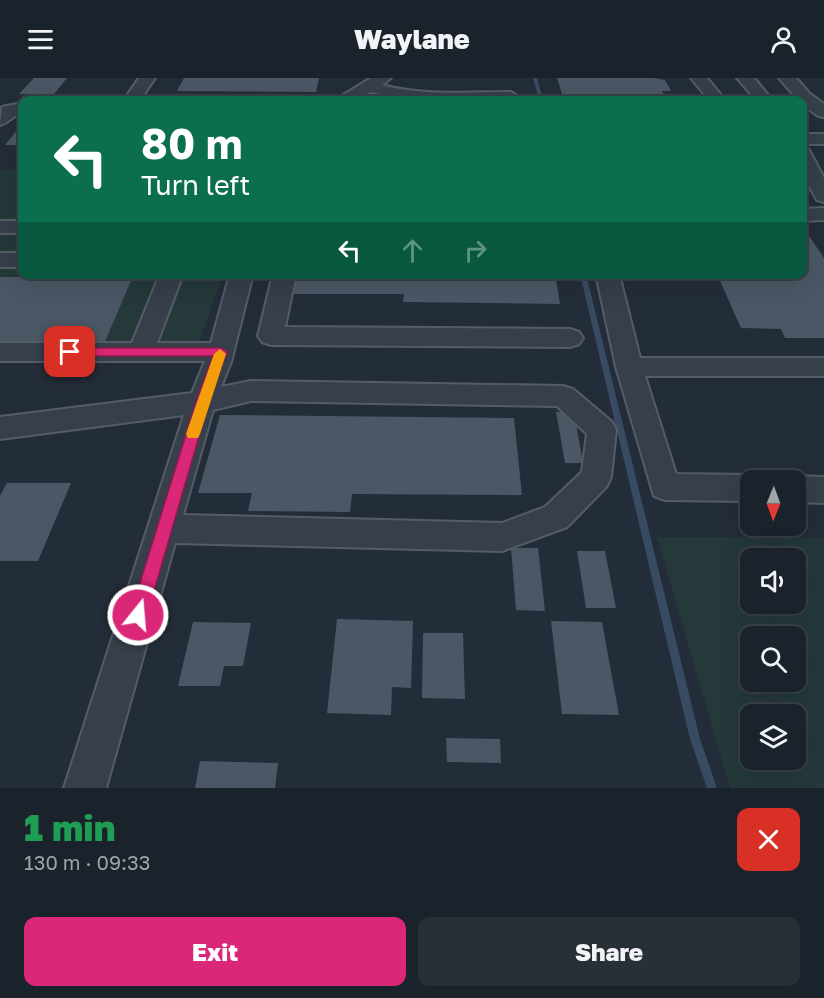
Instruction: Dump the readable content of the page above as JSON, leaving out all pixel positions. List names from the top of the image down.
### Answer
{
  "north": "bottom",
  "page": {
    "header": "Waylane",
    "turn": ["80 m", "Turn left"],
    "heading": ["1 min", "130 m · 09:33"],
    "buttons": ["Exit", "Share"]
  }
}
